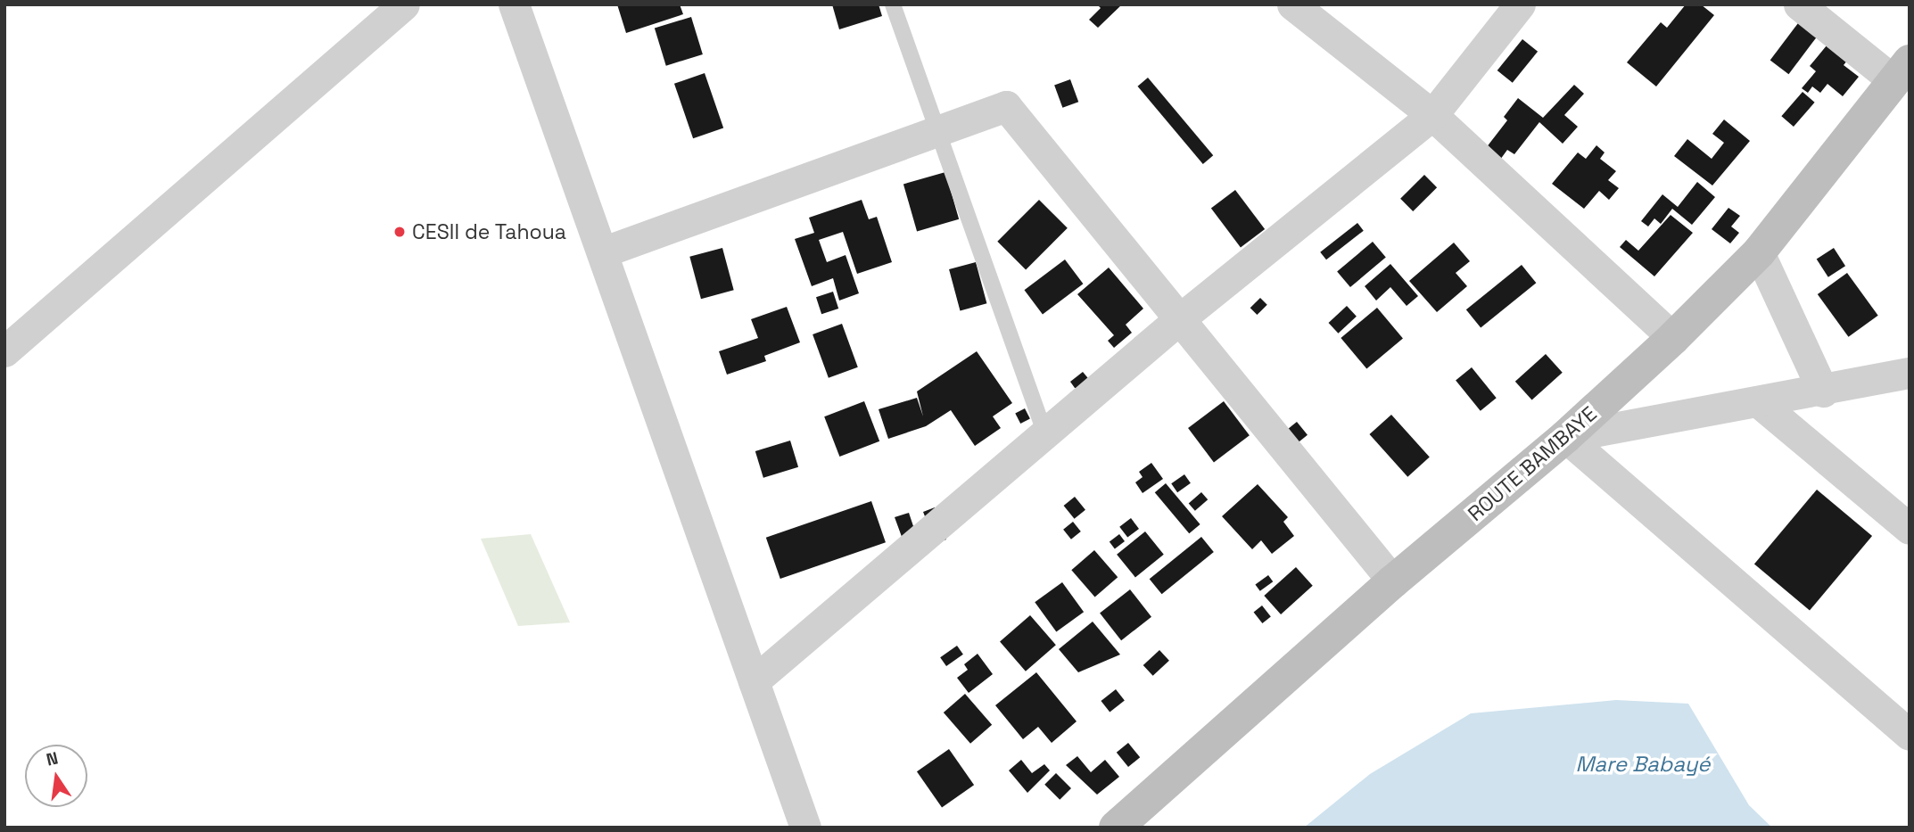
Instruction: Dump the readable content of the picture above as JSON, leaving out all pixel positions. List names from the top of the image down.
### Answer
{
  "streets": {
    "street": ["ROUTE BAMBAYE"]
  },
  "water": ["Mare Babayé"],
  "places": ["CESII de Tahoua"],
  "north": "top"
}
